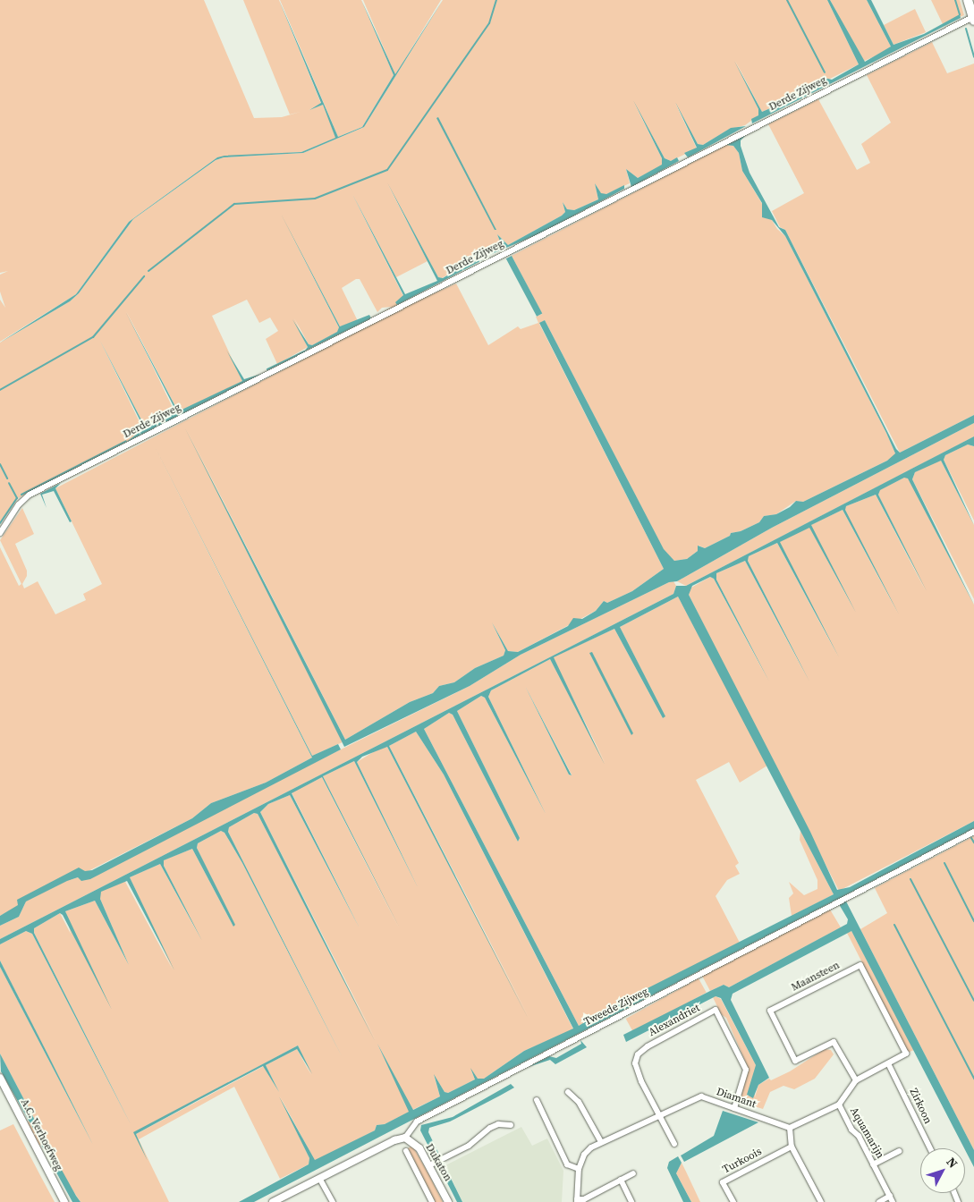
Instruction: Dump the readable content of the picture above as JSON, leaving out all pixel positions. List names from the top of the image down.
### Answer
{
  "streets": {
    "street": [
      "Derde Zijweg",
      "Maansteen",
      "Tweede Zijweg",
      "Alexandriet",
      "Diamant",
      "Zirkoon",
      "Aquamarijn",
      "A.C. Verhoefweg",
      "Turkoois",
      "Dukaton"
    ]
  },
  "crossings": [
    ["Maansteen", "Zirkoon"],
    ["Tweede Zijweg", "Dukaton"],
    ["Alexandriet", "Diamant"]
  ],
  "north": "top right"
}
